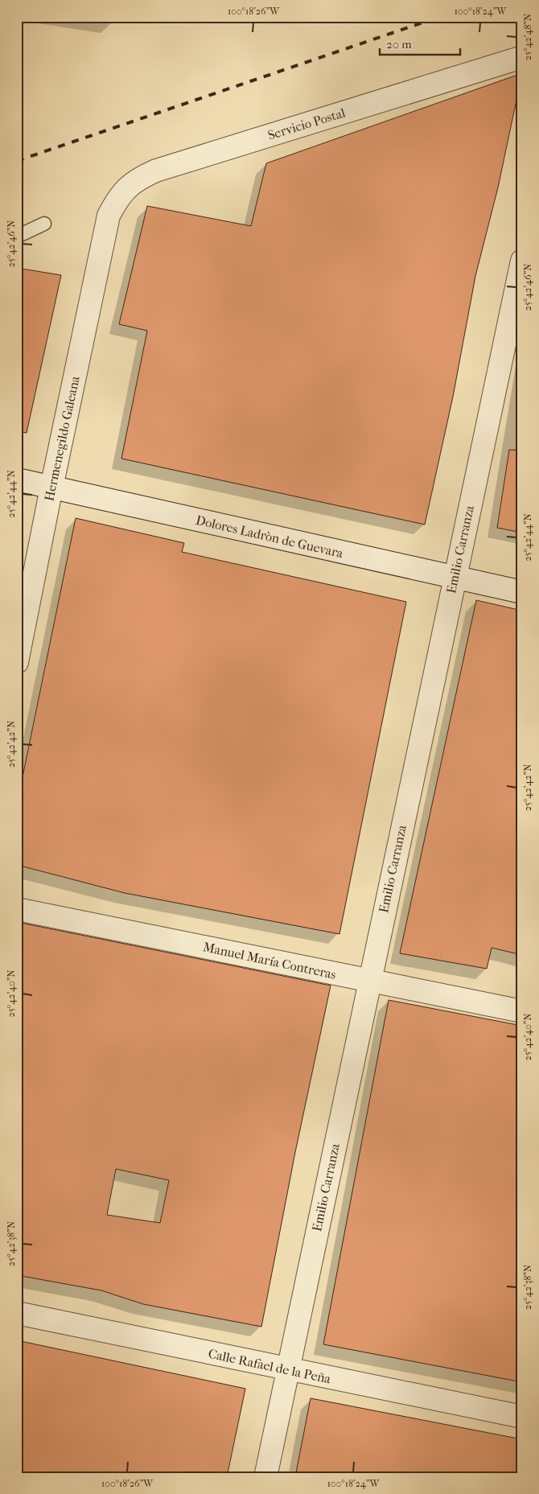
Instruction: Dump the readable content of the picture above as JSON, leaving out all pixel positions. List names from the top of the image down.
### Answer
{
  "streets": {
    "street": [
      "Servicio Postal",
      "Hermenegildo Galeana",
      "Dolores Ladròn de Guevara",
      "Emilio Carranza",
      "Manuel María Contreras",
      "Calle Rafael de la Peña"
    ]
  },
  "crossings": [
    ["Servicio Postal", "Hermenegildo Galeana"],
    ["Hermenegildo Galeana", "Dolores Ladròn de Guevara"],
    ["Dolores Ladròn de Guevara", "Emilio Carranza"],
    ["Emilio Carranza", "Manuel María Contreras"],
    ["Emilio Carranza", "Calle Rafael de la Peña"]
  ],
  "scale_bar": "20 m",
  "coordinates": [
    "100°18'26\"W",
    "100°18'24\"W",
    "25°42'48\"N",
    "25°42'46\"N",
    "25°42'44\"N",
    "25°42'42\"N",
    "25°42'40\"N",
    "25°42'38\"N"
  ]
}
